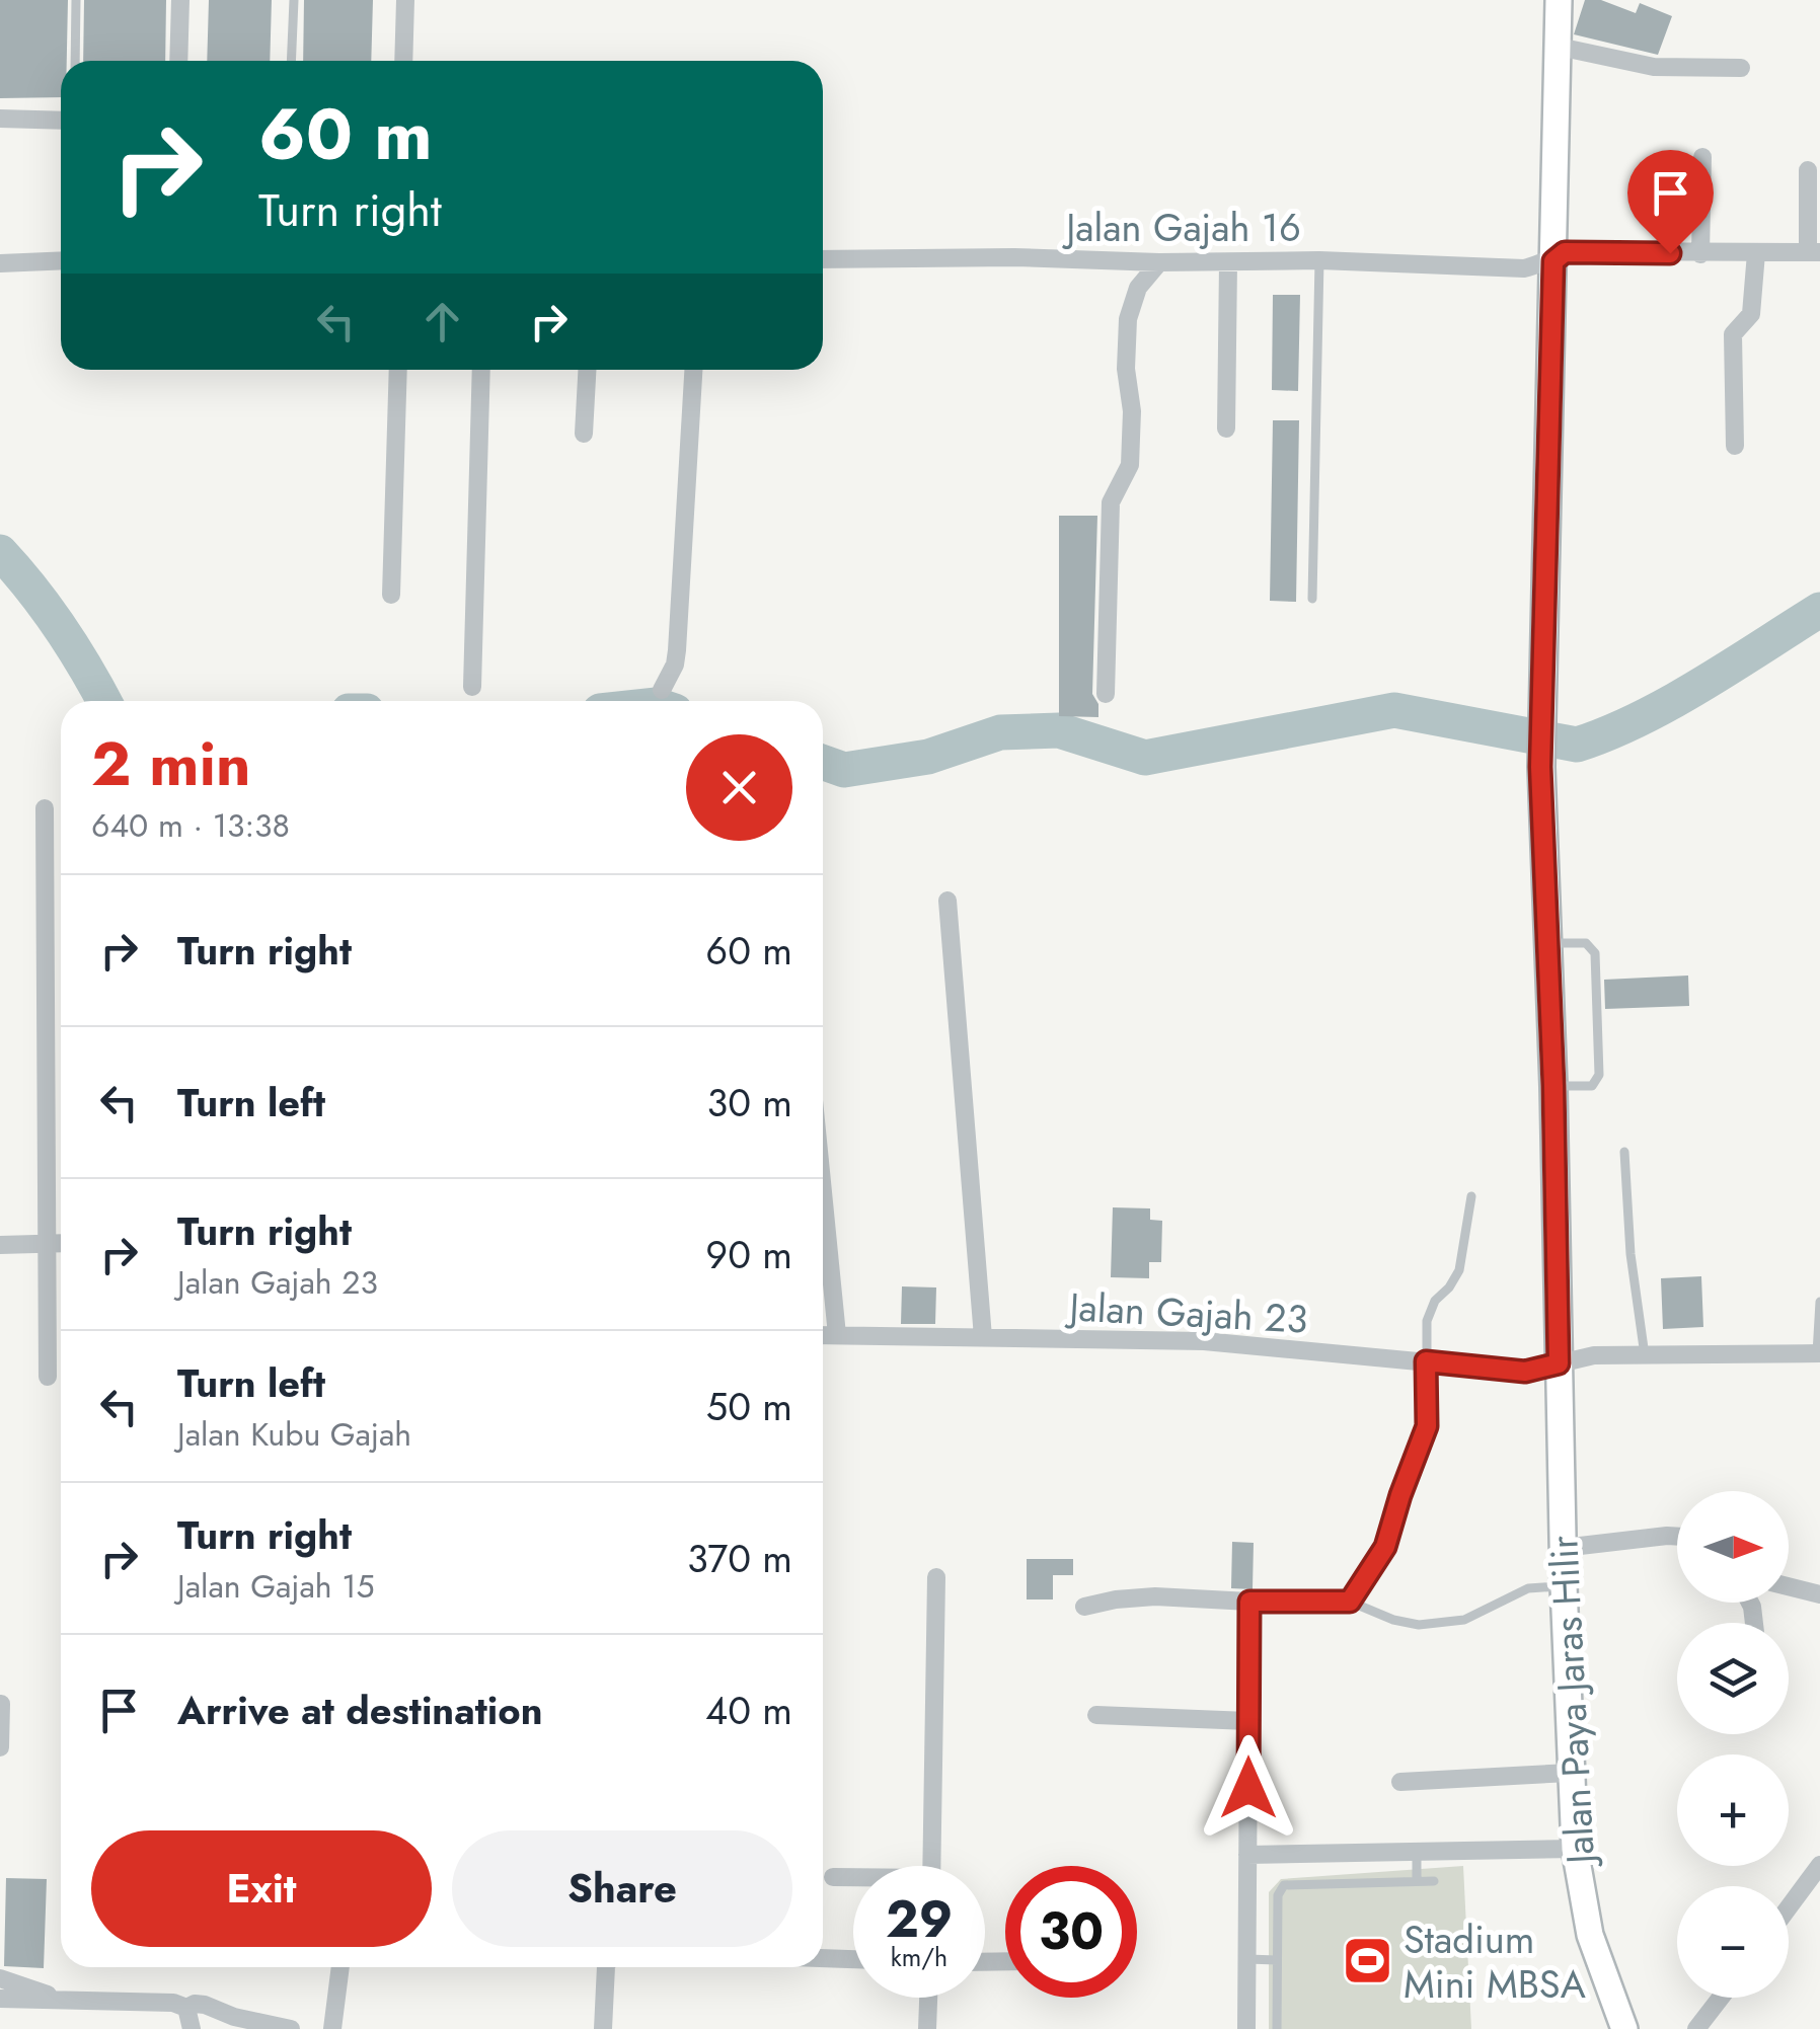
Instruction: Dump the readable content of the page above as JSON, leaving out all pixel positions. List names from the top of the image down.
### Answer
{
  "streets": {
    "street": ["Jalan Gajah 16", "Jalan Gajah 23", "Jalan Paya Jaras Hilir"]
  },
  "crossings": [
    ["Jalan Gajah 16", "Jalan Paya Jaras Hilir"],
    ["Jalan Gajah 23", "Jalan Paya Jaras Hilir"]
  ],
  "places": {
    "sports": ["Stadium Mini MBSA"]
  },
  "north": "right",
  "page": {
    "turn": ["60 m", "Turn right"],
    "heading": ["2 min", "640 m · 13:38"],
    "list": [
      {
        "name": "Turn right",
        "value": "60 m"
      },
      {
        "name": "Turn left",
        "value": "30 m"
      },
      {
        "name": "Turn right",
        "note": "Jalan Gajah 23",
        "value": "90 m"
      },
      {
        "name": "Turn left",
        "note": "Jalan Kubu Gajah",
        "value": "50 m"
      },
      {
        "name": "Turn right",
        "note": "Jalan Gajah 15",
        "value": "370 m"
      },
      {
        "name": "Arrive at destination",
        "value": "40 m"
      }
    ],
    "map_buttons": ["+", "−"],
    "buttons": ["Exit", "Share"],
    "speed": "29 km/h",
    "limit": "30"
  }
}
